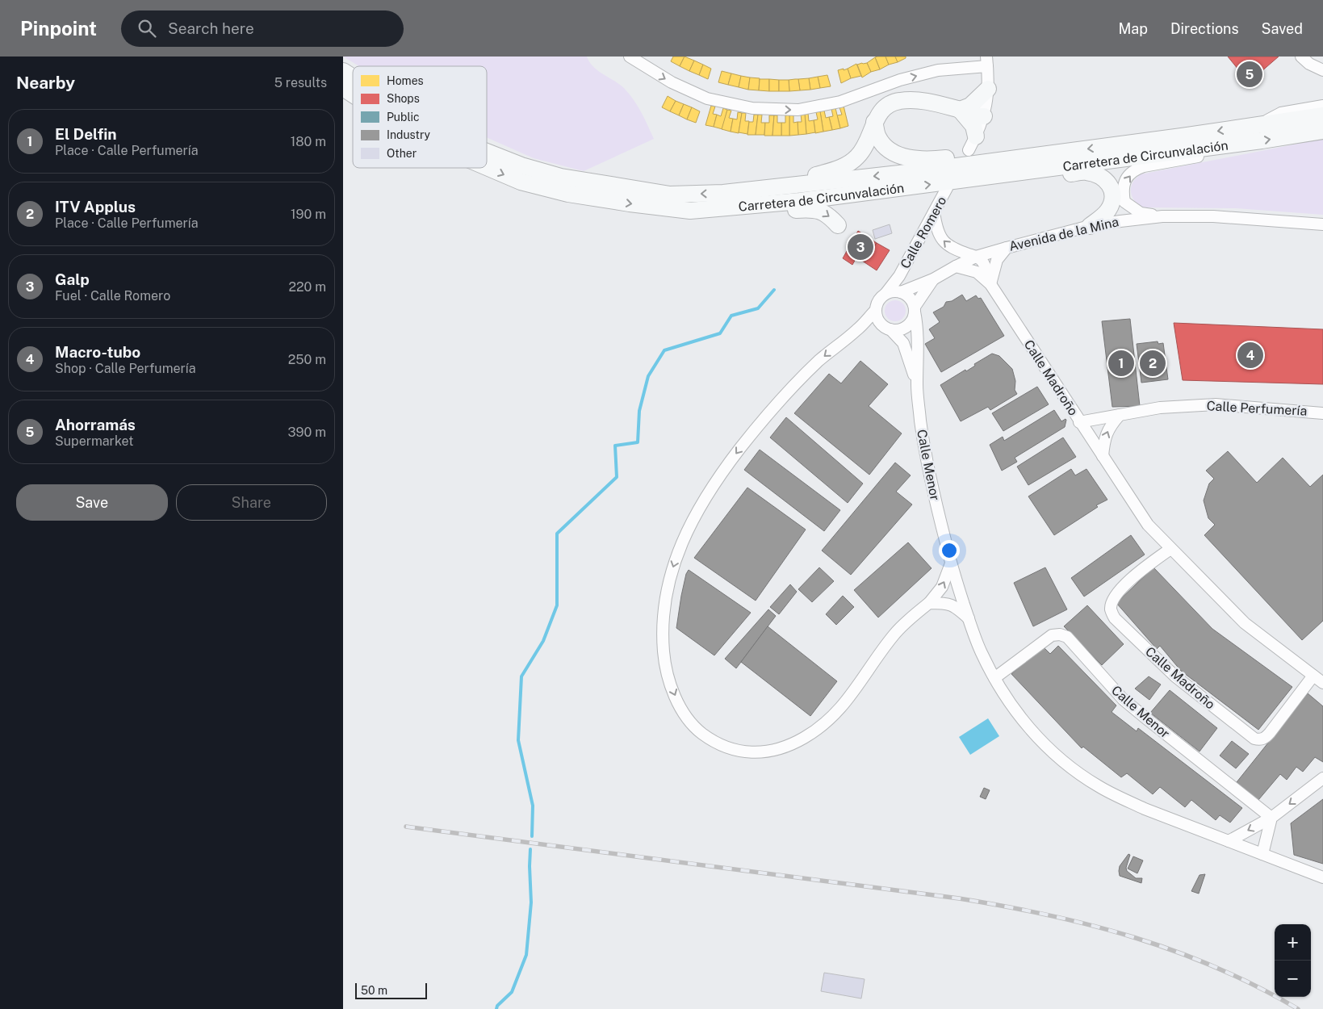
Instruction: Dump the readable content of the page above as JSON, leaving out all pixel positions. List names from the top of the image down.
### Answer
{
  "streets": {
    "main road": ["Carretera de Circunvalación"],
    "street": [
      "Calle Romero",
      "Avenida de la Mina",
      "Calle Madroño",
      "Calle Perfumería",
      "Calle Menor"
    ]
  },
  "crossings": [
    ["Calle Romero", "Avenida de la Mina"],
    ["Calle Romero", "Calle Menor"],
    ["Avenida de la Mina", "Calle Madroño"],
    ["Avenida de la Mina", "Calle Menor"],
    ["Calle Madroño", "Calle Perfumería"]
  ],
  "legend": [
    "Homes",
    "Shops",
    "Public",
    "Industry",
    "Other"
  ],
  "scale_bar": "50 m",
  "page": {
    "header": "Pinpoint",
    "search": "Search here",
    "nav": ["Map", "Directions", "Saved"],
    "heading": ["Nearby", "5 results"],
    "pins": [
      "5",
      "3",
      "4",
      "1",
      "2"
    ],
    "list": [
      {
        "mark": "1",
        "name": "El Delfin",
        "note": "Place · Calle Perfumería",
        "value": "180 m"
      },
      {
        "mark": "2",
        "name": "ITV Applus",
        "note": "Place · Calle Perfumería",
        "value": "190 m"
      },
      {
        "mark": "3",
        "name": "Galp",
        "note": "Fuel · Calle Romero",
        "value": "220 m"
      },
      {
        "mark": "4",
        "name": "Macro-tubo",
        "note": "Shop · Calle Perfumería",
        "value": "250 m"
      },
      {
        "mark": "5",
        "name": "Ahorramás",
        "note": "Supermarket",
        "value": "390 m"
      }
    ],
    "buttons": ["Save", "Share"],
    "map_buttons": ["+", "−"],
    "scale": "50 m"
  }
}
